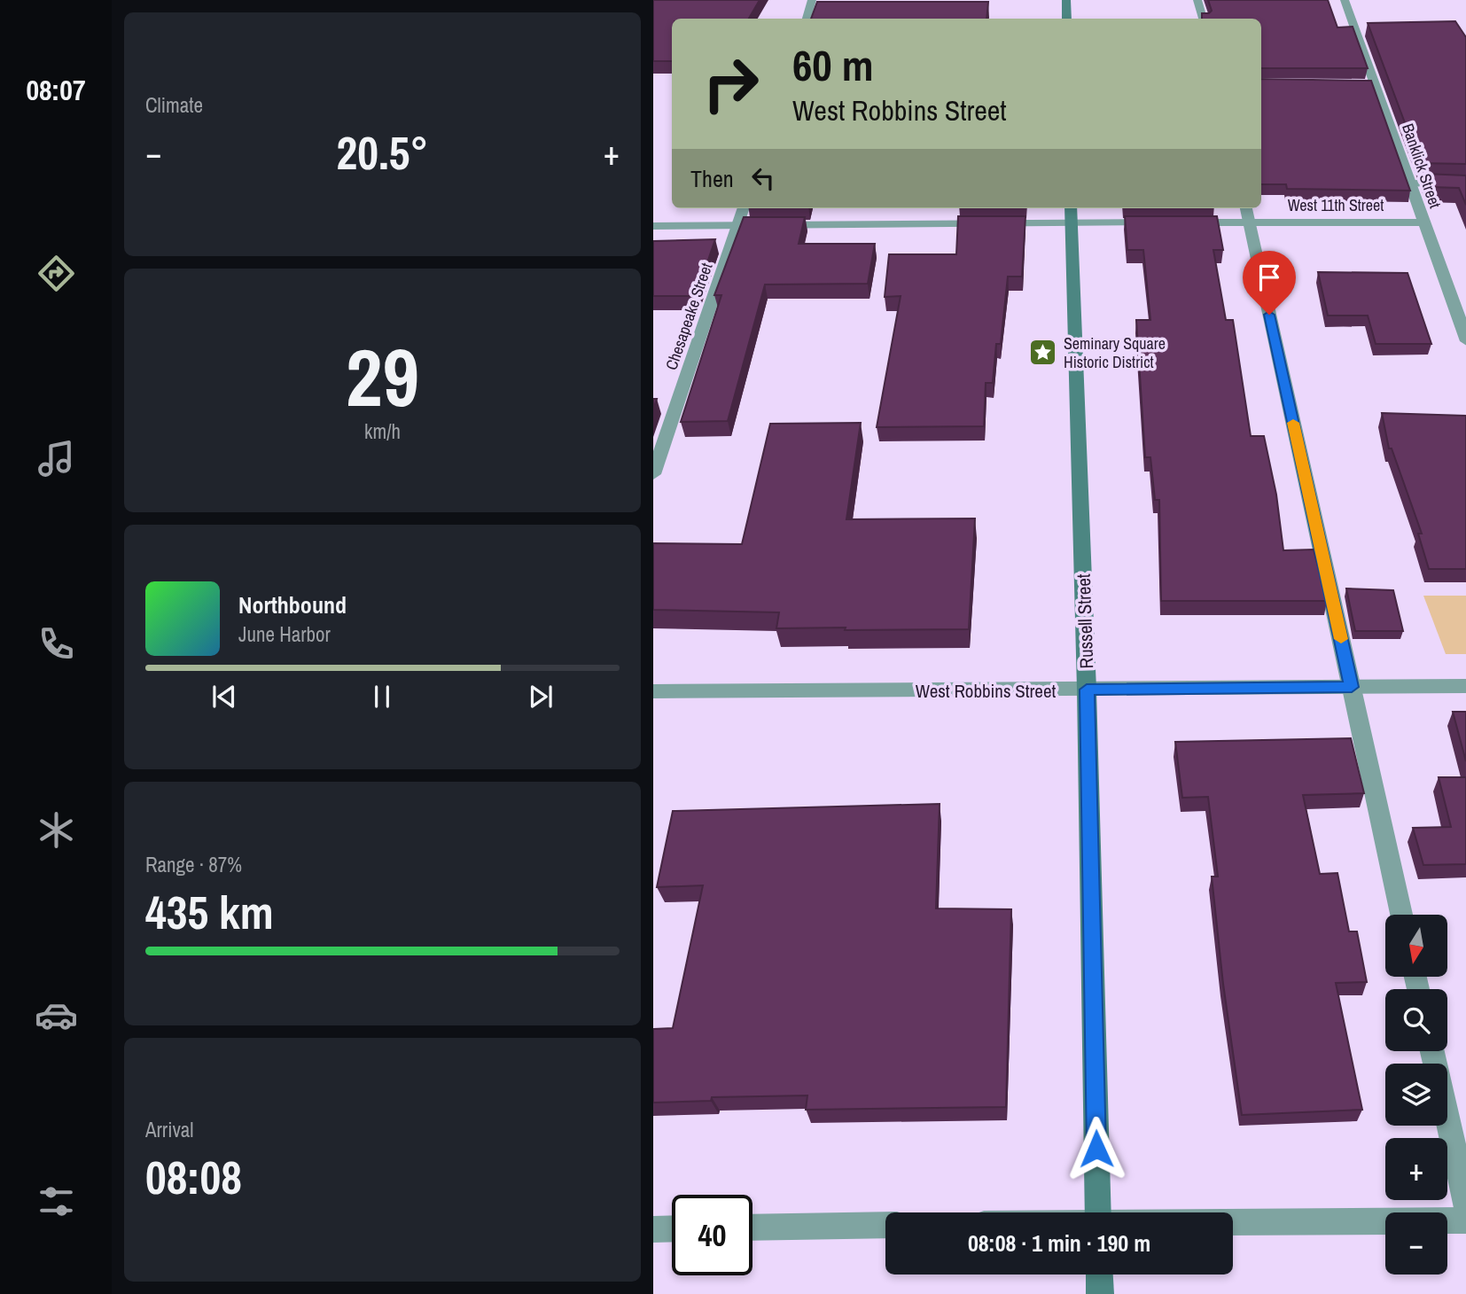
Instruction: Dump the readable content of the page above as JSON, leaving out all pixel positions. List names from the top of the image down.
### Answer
{
  "streets": {
    "street": [
      "Banklick Street",
      "West 11th Street",
      "Chesapeake Street",
      "Russell Street",
      "West Robbins Street"
    ]
  },
  "crossings": [
    ["Banklick Street", "West 11th Street"],
    ["West 11th Street", "Chesapeake Street"],
    ["West 11th Street", "Russell Street"],
    ["Russell Street", "West Robbins Street"]
  ],
  "places": {
    "place": ["Seminary Square Historic District"]
  },
  "north": "bottom",
  "page": {
    "tabs": "08:07",
    "tile": [
      "Climate",
      ["29", "km/h"],
      ["Range · 87%", "435 km"],
      ["Arrival", "08:08"]
    ],
    "turn": ["60 m", "West Robbins Street"],
    "heat": ["−", "20.5°", "+"],
    "then": "Then",
    "song": ["Northbound", "June Harbor"],
    "map_buttons": ["+", "−"],
    "limit": "40",
    "trip": "08:08 · 1 min · 190 m"
  }
}
